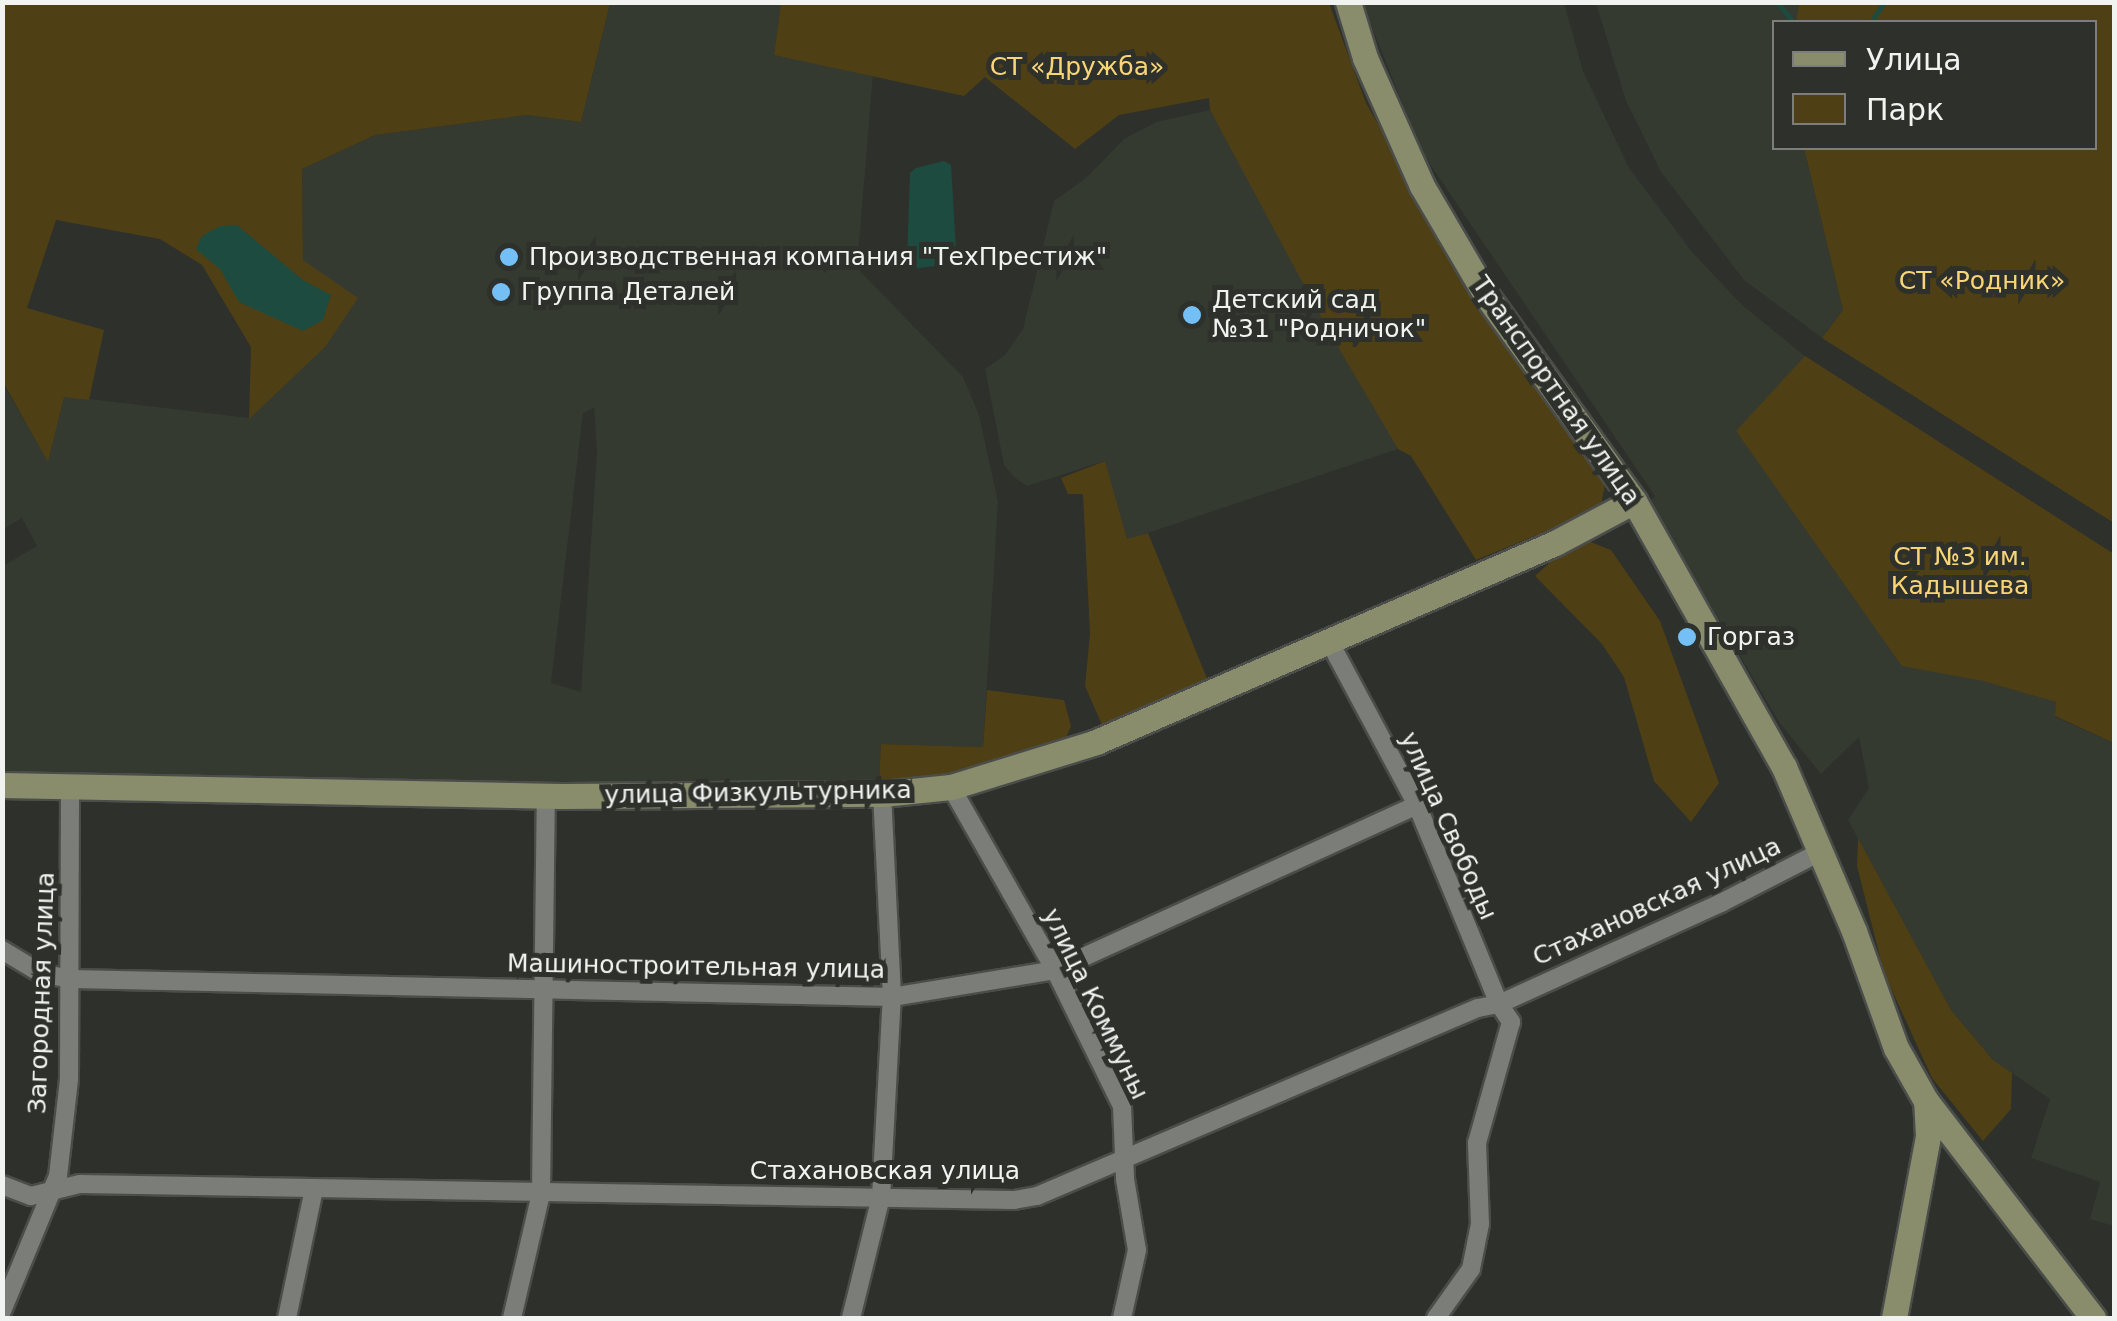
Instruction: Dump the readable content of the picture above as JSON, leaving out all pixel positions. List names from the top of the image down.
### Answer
{
  "streets": {
    "street": [
      "Транспортная улица",
      "улица Физкультурника",
      "улица Свободы",
      "Стахановская улица",
      "Машиностроительная улица",
      "Загородная улица",
      "улица Коммуны"
    ]
  },
  "crossings": [
    ["Транспортная улица", "улица Физкультурника"],
    ["Транспортная улица", "Стахановская улица"],
    ["улица Физкультурника", "улица Свободы"],
    ["улица Физкультурника", "Загородная улица"],
    ["улица Физкультурника", "улица Коммуны"],
    ["улица Свободы", "Стахановская улица"],
    ["улица Свободы", "Машиностроительная улица"],
    ["Стахановская улица", "Загородная улица"],
    ["Стахановская улица", "улица Коммуны"],
    ["Машиностроительная улица", "Загородная улица"],
    ["Машиностроительная улица", "улица Коммуны"]
  ],
  "parks": ["СТ «Дружба»", "СТ «Родник»", "СТ №3 им. Кадышева"],
  "places": [
    "Производственная компания \"ТехПрестиж\"",
    "Группа Деталей",
    "Детский сад №31 \"Родничок\"",
    "Горгаз"
  ],
  "legend": ["Улица", "Парк"]
}
